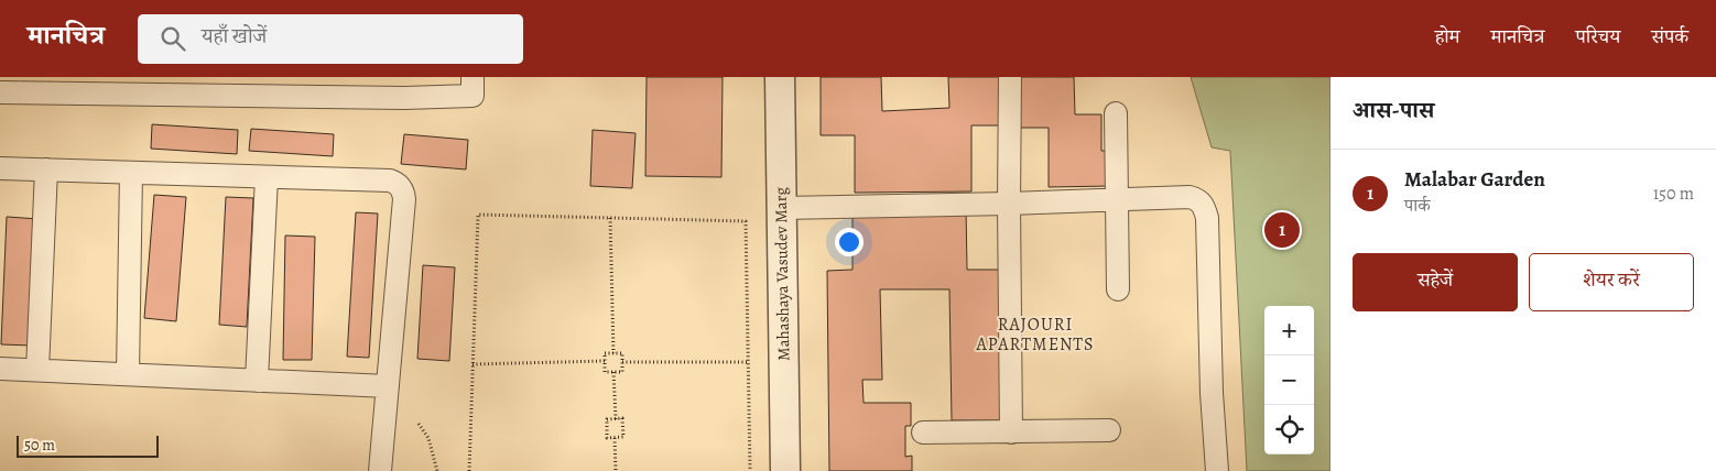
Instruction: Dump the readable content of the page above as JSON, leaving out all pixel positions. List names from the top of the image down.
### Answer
{
  "streets": {
    "street": ["Mahashaya Vasudev Marg"]
  },
  "districts": ["RAJOURI APARTMENTS"],
  "scale_bar": "50 m",
  "page": {
    "header": "मानचित्र",
    "search": "यहाँ खोजें",
    "nav": [
      "होम",
      "मानचित्र",
      "परिचय",
      "संपर्क"
    ],
    "heading": "आस-पास",
    "list": [
      {
        "mark": "1",
        "name": "Malabar Garden",
        "note": "पार्क",
        "value": "150 m"
      }
    ],
    "pins": "1",
    "buttons": ["सहेजें", "शेयर करें"],
    "map_buttons": ["+", "−"],
    "scale": "50 m"
  }
}
